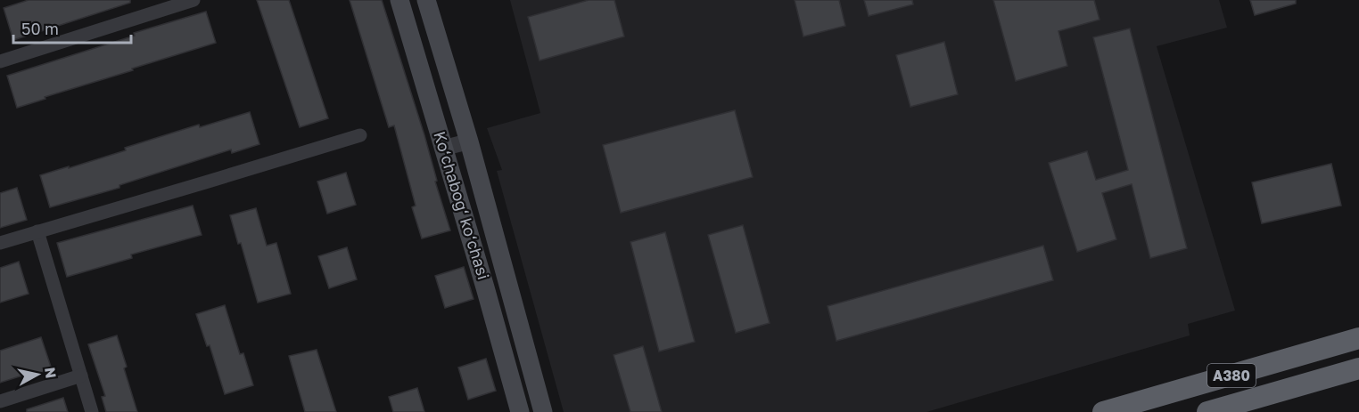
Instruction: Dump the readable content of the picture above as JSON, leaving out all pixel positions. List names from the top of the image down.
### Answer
{
  "streets": {
    "highway": ["A380"],
    "main road": ["Ko‘chabog‘ ko‘chasi"]
  },
  "scale_bar": "50 m",
  "north": "right"
}
